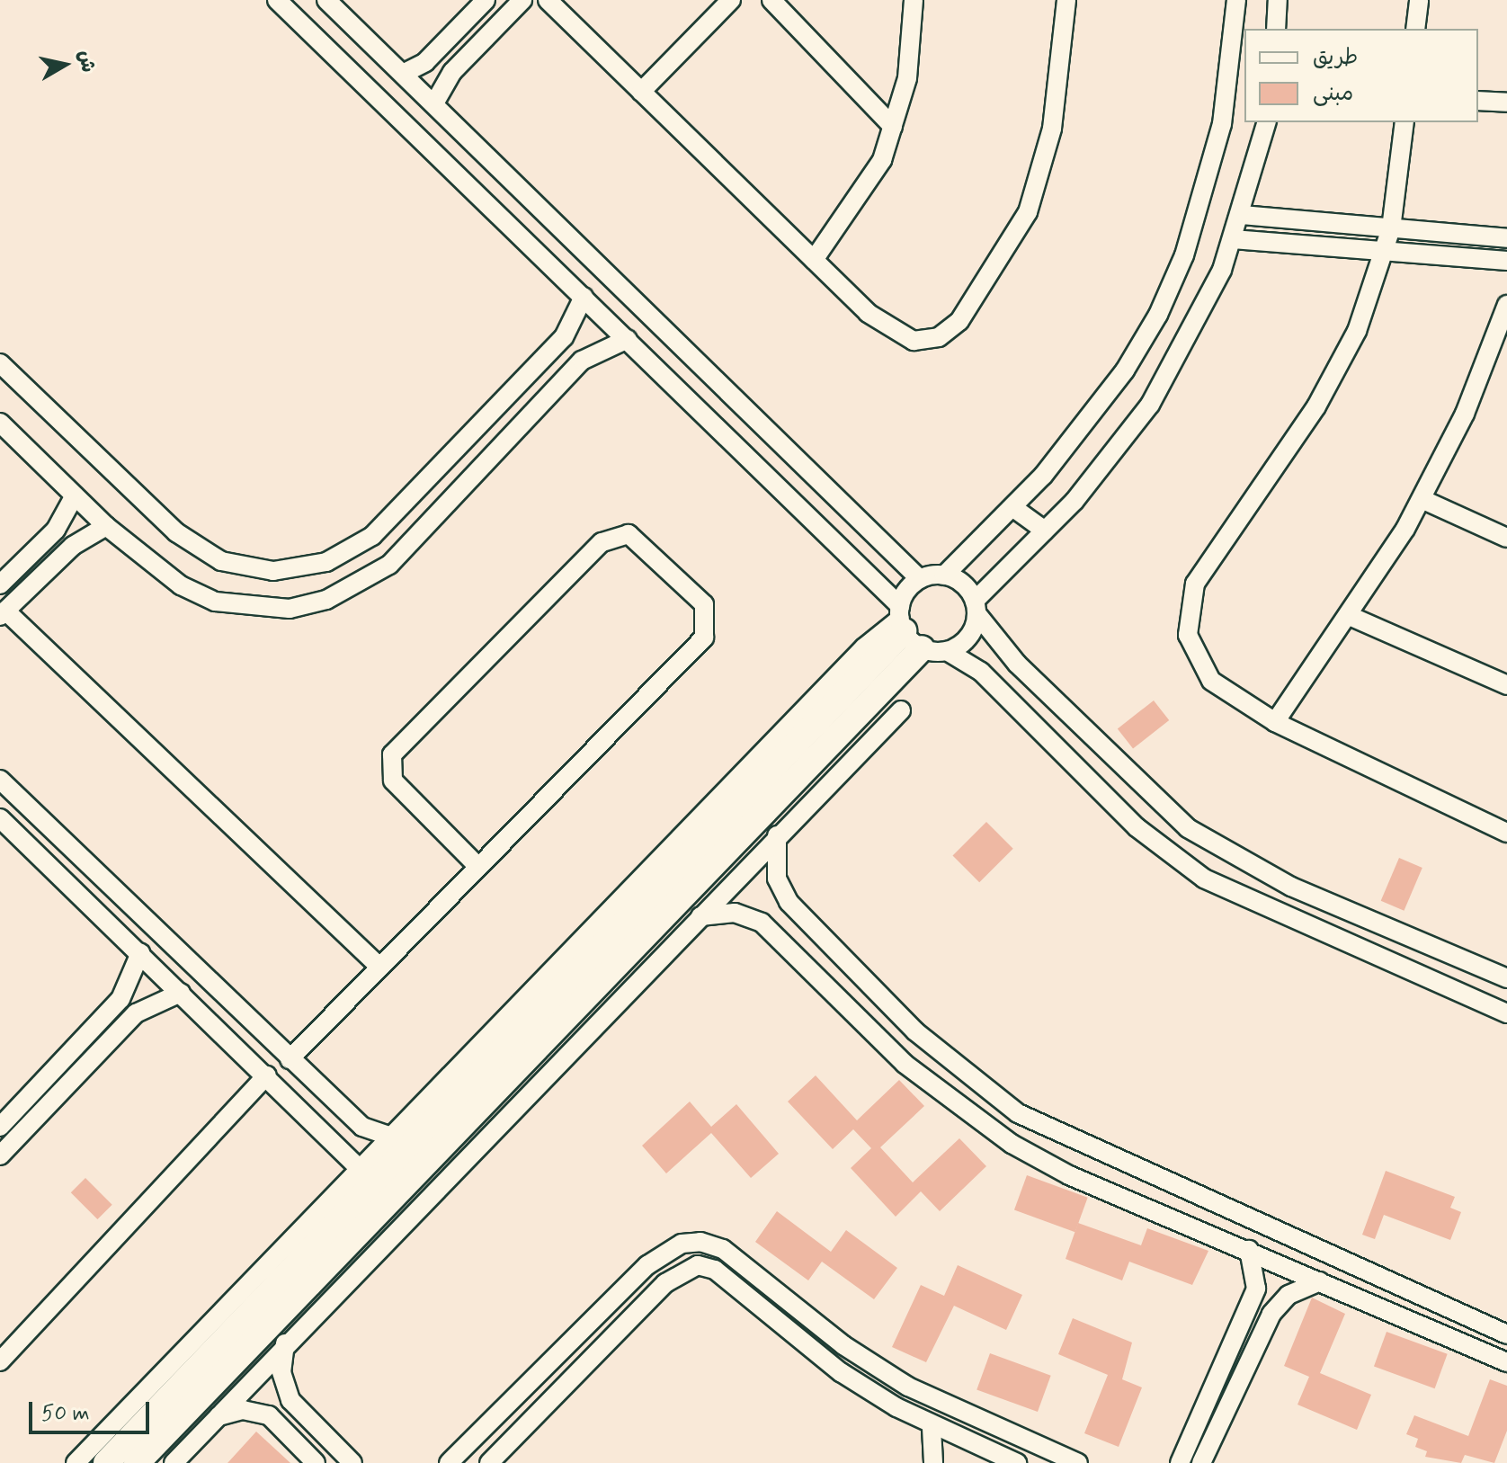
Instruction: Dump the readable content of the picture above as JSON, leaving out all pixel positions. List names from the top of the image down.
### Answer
{
  "legend": ["طريق", "مبنى"],
  "scale_bar": "50 m",
  "north": "right"
}
